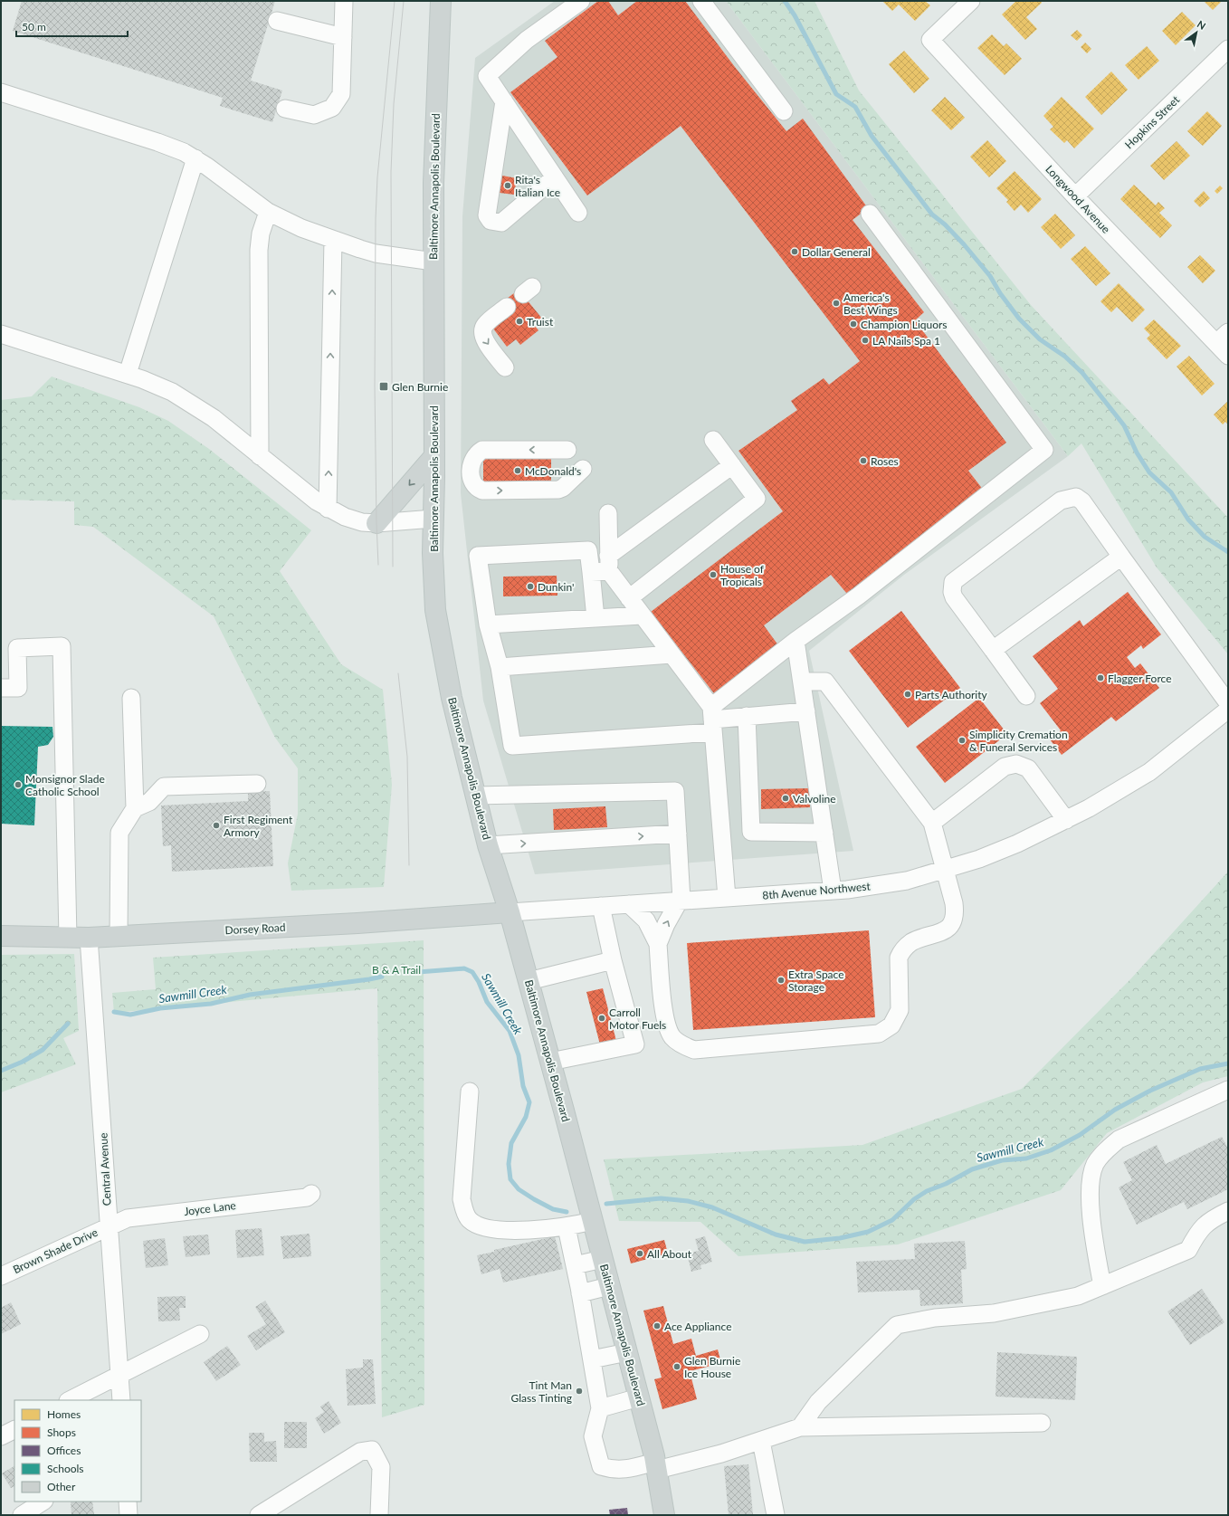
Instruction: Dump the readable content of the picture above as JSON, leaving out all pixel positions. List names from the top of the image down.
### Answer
{
  "streets": {
    "main road": ["Baltimore Annapolis Boulevard", "Dorsey Road"],
    "street": [
      "Hopkins Street",
      "Longwood Avenue",
      "8th Avenue Northwest",
      "Central Avenue",
      "Joyce Lane",
      "Brown Shade Drive"
    ]
  },
  "crossings": [
    ["Hopkins Street", "Longwood Avenue"],
    ["Baltimore Annapolis Boulevard", "8th Avenue Northwest"],
    ["Baltimore Annapolis Boulevard", "Dorsey Road"],
    ["8th Avenue Northwest", "Dorsey Road"],
    ["Dorsey Road", "Central Avenue"],
    ["Central Avenue", "Joyce Lane"],
    ["Central Avenue", "Brown Shade Drive"],
    ["Joyce Lane", "Brown Shade Drive"]
  ],
  "water": ["Sawmill Creek"],
  "parks": ["B & A Trail"],
  "places": {
    "other": [
      "Rita's Italian Ice",
      "Dollar General",
      "America's Best Wings",
      "Truist",
      "Champion Liquors",
      "LA Nails Spa 1",
      "Roses",
      "McDonald's",
      "House of Tropicals",
      "Dunkin'",
      "Flagger Force",
      "Parts Authority",
      "Simplicity Cremation & Funeral Services",
      "Monsignor Slade Catholic School",
      "Valvoline",
      "First Regiment Armory",
      "Extra Space Storage",
      "Carroll Motor Fuels",
      "All About",
      "Ace Appliance",
      "Glen Burnie Ice House",
      "Tint Man Glass Tinting"
    ],
    "transit": ["Glen Burnie"]
  },
  "legend": [
    "Homes",
    "Shops",
    "Offices",
    "Schools",
    "Other"
  ],
  "scale_bar": "50 m",
  "north": "top right"
}
